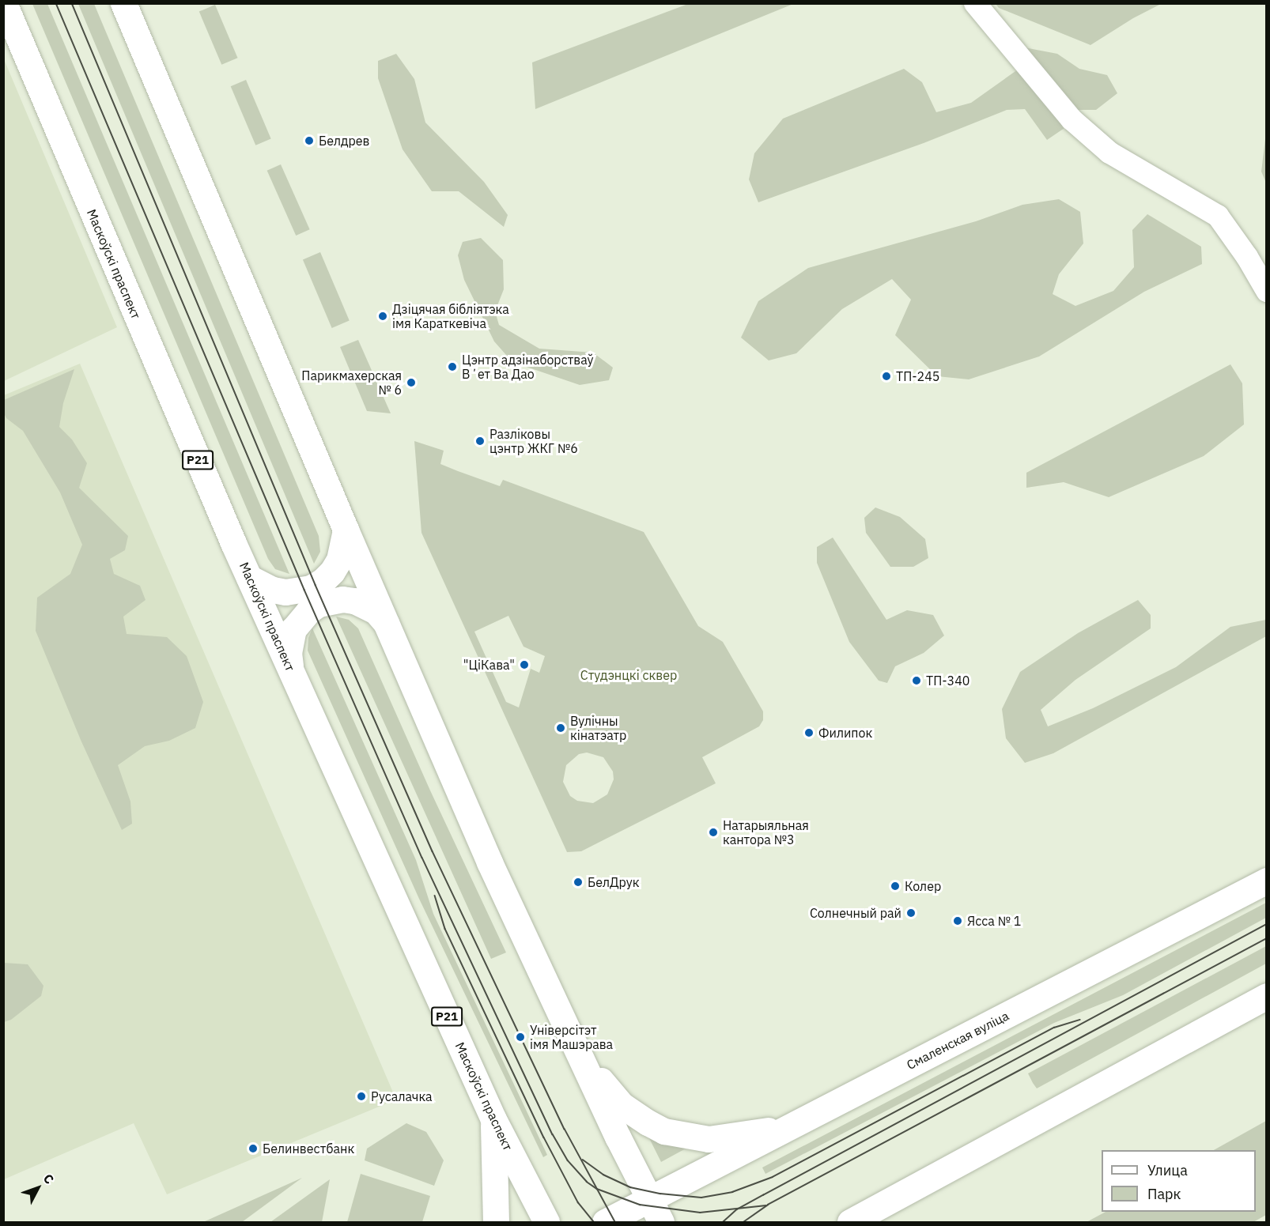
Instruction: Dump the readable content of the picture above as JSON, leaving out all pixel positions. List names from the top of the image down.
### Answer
{
  "streets": {
    "main road": ["Маскоўскі праспект", "Р21", "Смаленская вуліца"]
  },
  "parks": ["Студэнцкі сквер"],
  "places": [
    "Белдрев",
    "Дзіцячая бібліятэка імя Караткевіча",
    "Цэнтр адзінаборстваў Вʼет Ва Дао",
    "ТП-245",
    "Парикмахерская № 6",
    "Разліковы цэнтр ЖКГ №6",
    "\"ЦіКава\"",
    "ТП-340",
    "Вулічны кінатэатр",
    "Филипок",
    "Натарыяльная кантора №3",
    "БелДрук",
    "Колер",
    "Солнечный рай",
    "Ясса № 1",
    "Універсітэт імя Машэрава",
    "Русалачка",
    "Белинвестбанк"
  ],
  "legend": ["Улица", "Парк"],
  "north": "top right"
}
